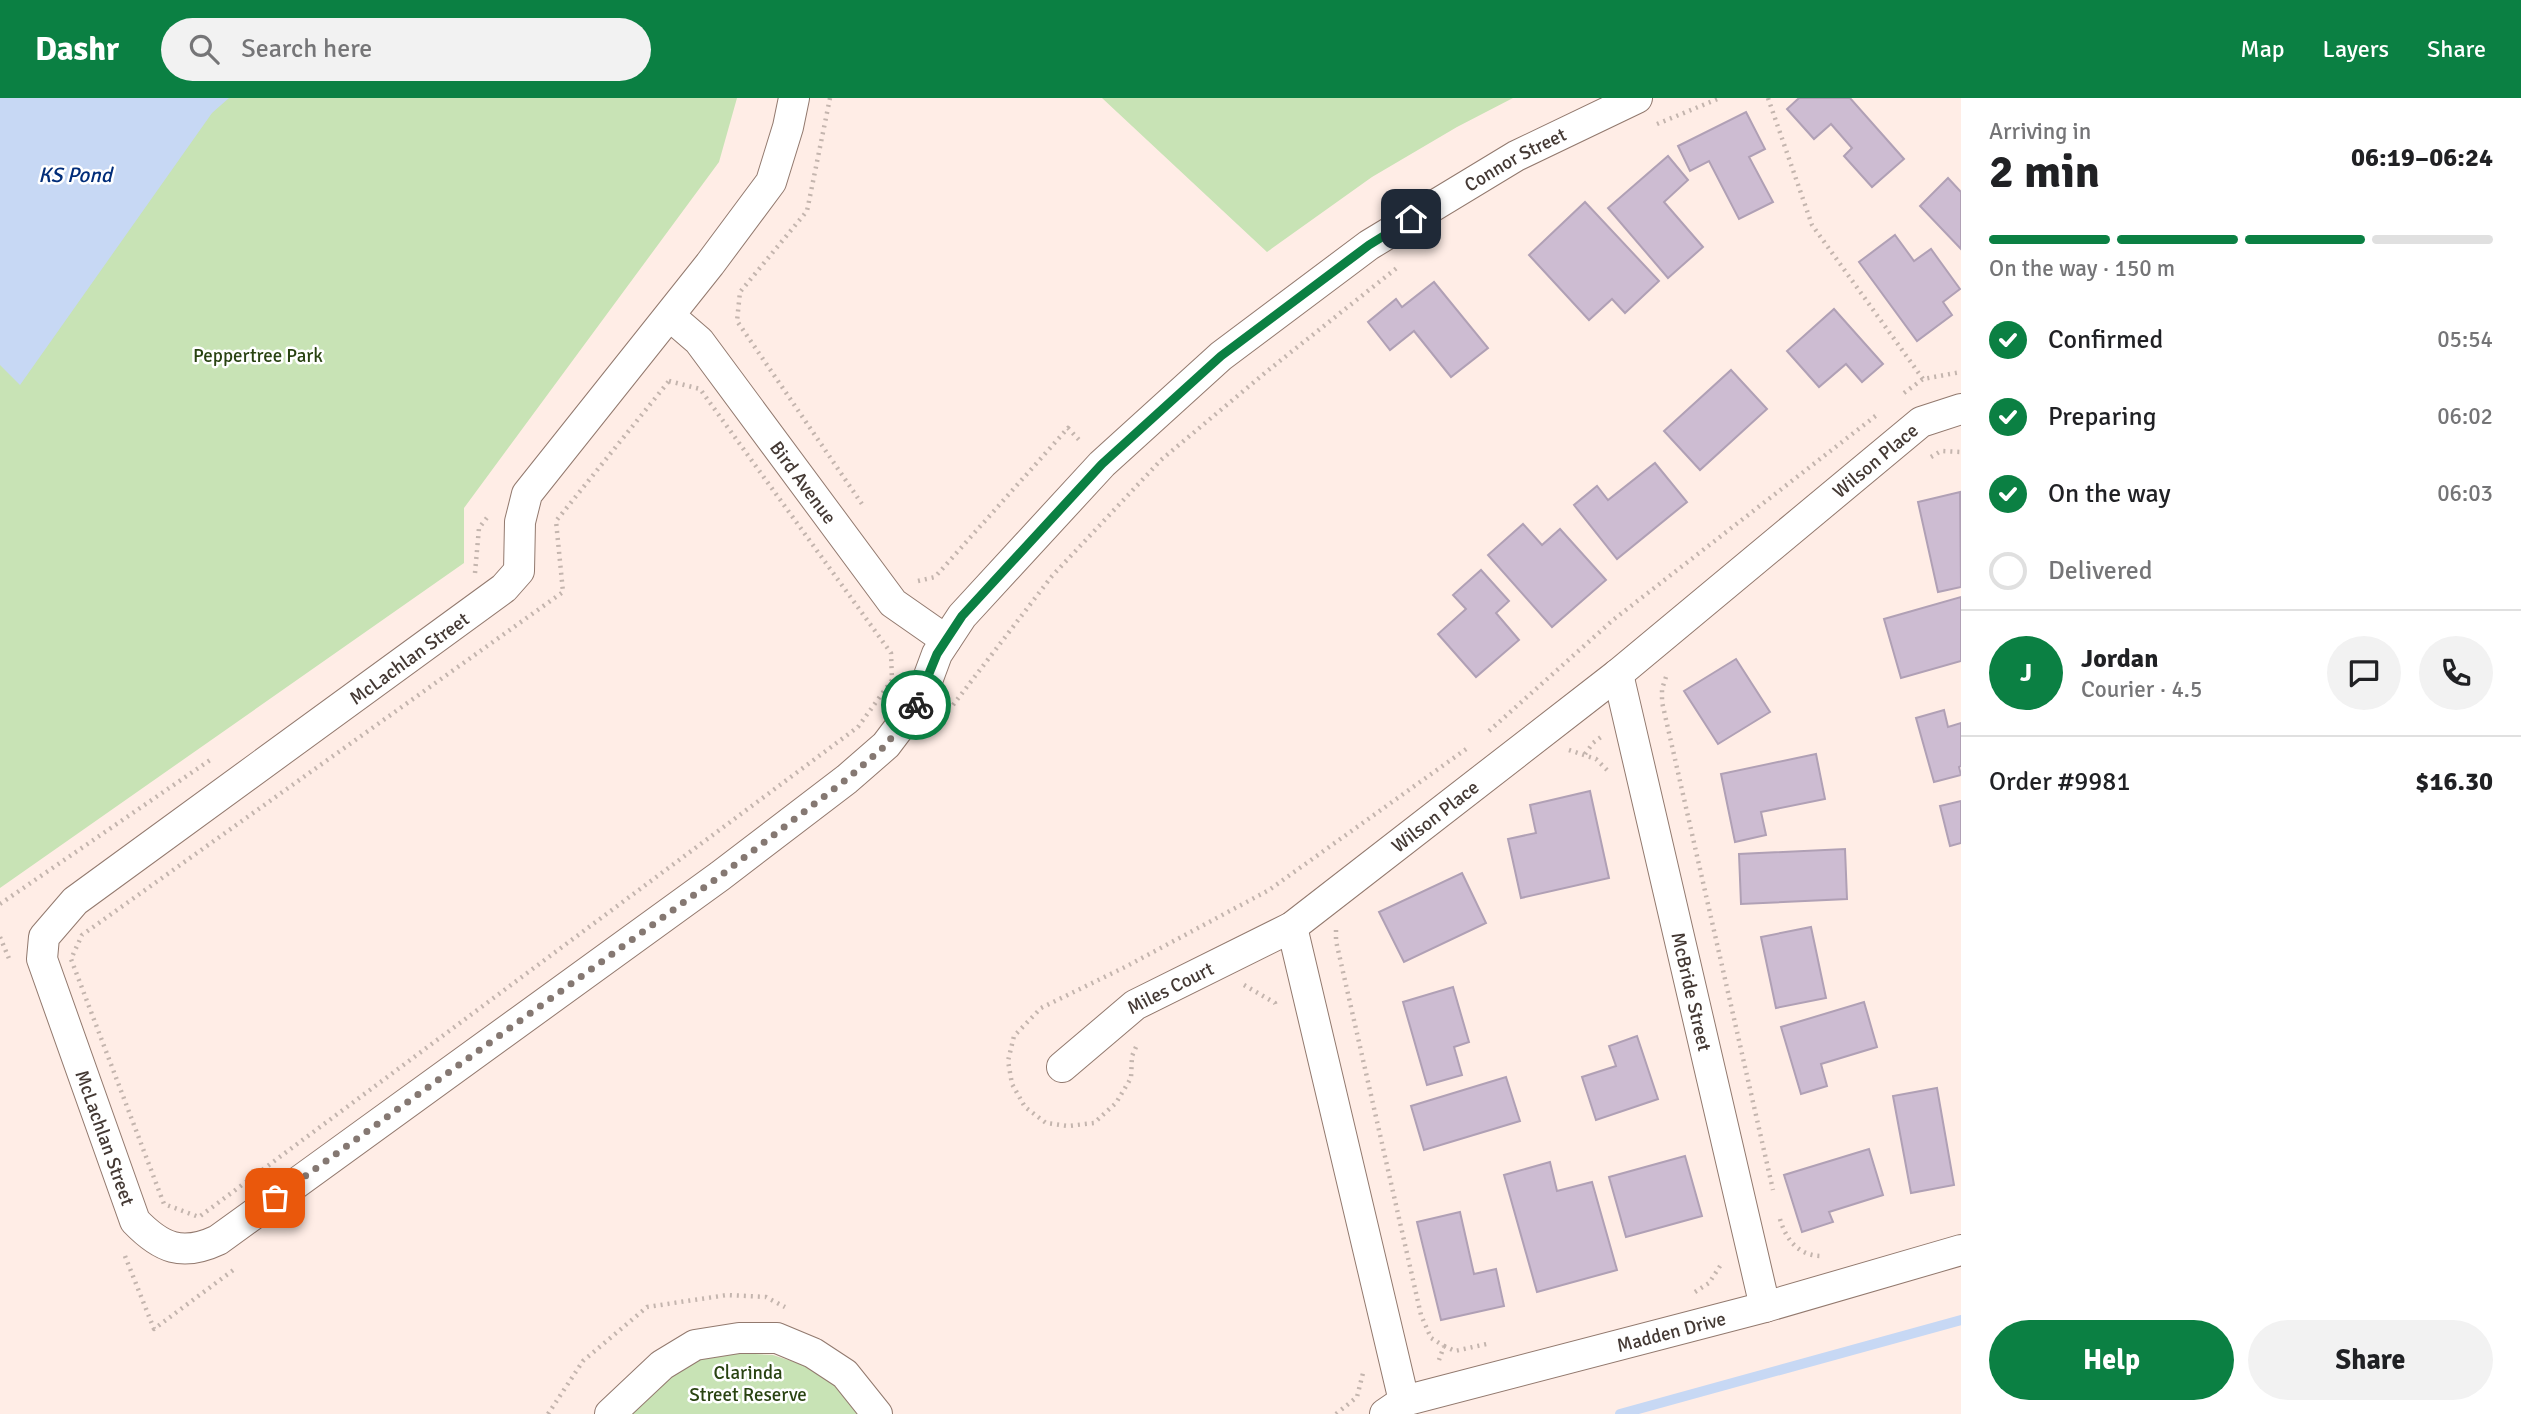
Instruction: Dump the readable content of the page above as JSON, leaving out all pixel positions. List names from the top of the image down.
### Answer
{
  "streets": {
    "street": [
      "Connor Street",
      "Wilson Place",
      "Bird Avenue",
      "McLachlan Street",
      "Miles Court",
      "McBride Street",
      "Madden Drive"
    ]
  },
  "crossings": [
    ["Connor Street", "McLachlan Street"],
    ["Wilson Place", "Miles Court"],
    ["Wilson Place", "McBride Street"],
    ["Bird Avenue", "McLachlan Street"],
    ["McBride Street", "Madden Drive"]
  ],
  "water": ["KS Pond"],
  "parks": ["Peppertree Park", "Clarinda Street Reserve"],
  "page": {
    "header": "Dashr",
    "search": "Search here",
    "nav": ["Map", "Layers", "Share"],
    "heading": ["2 min", "Arriving in", "06:19–06:24"],
    "panel": [
      "Jordan",
      "Courier · 4.5",
      "Order #9981",
      "$16.30"
    ],
    "bar": "On the way · 150 m",
    "list": [
      ["Confirmed", "05:54"],
      ["Preparing", "06:02"],
      ["On the way", "06:03"],
      "Delivered"
    ],
    "round": "J",
    "buttons": ["Help", "Share"]
  }
}
